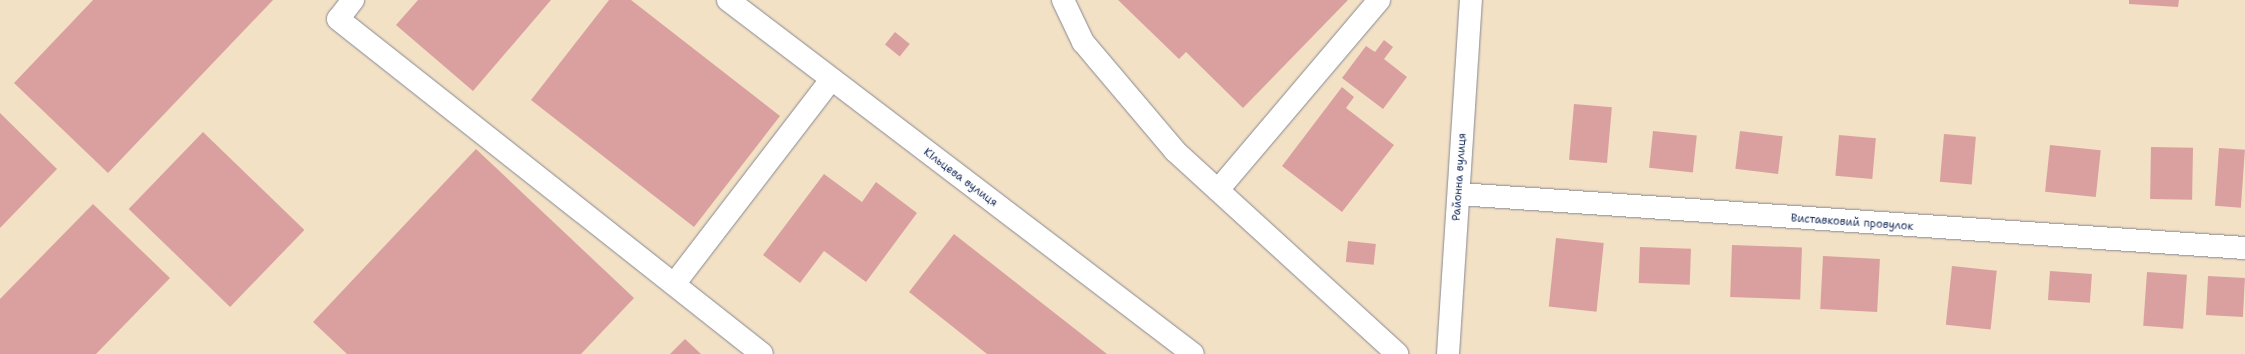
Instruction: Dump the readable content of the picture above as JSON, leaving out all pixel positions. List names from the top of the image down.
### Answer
{
  "streets": {
    "street": ["Районна вулиця", "Кільцева вулиця", "Виставковий провулок"]
  },
  "crossings": [
    ["Районна вулиця", "Виставковий провулок"]
  ]
}
